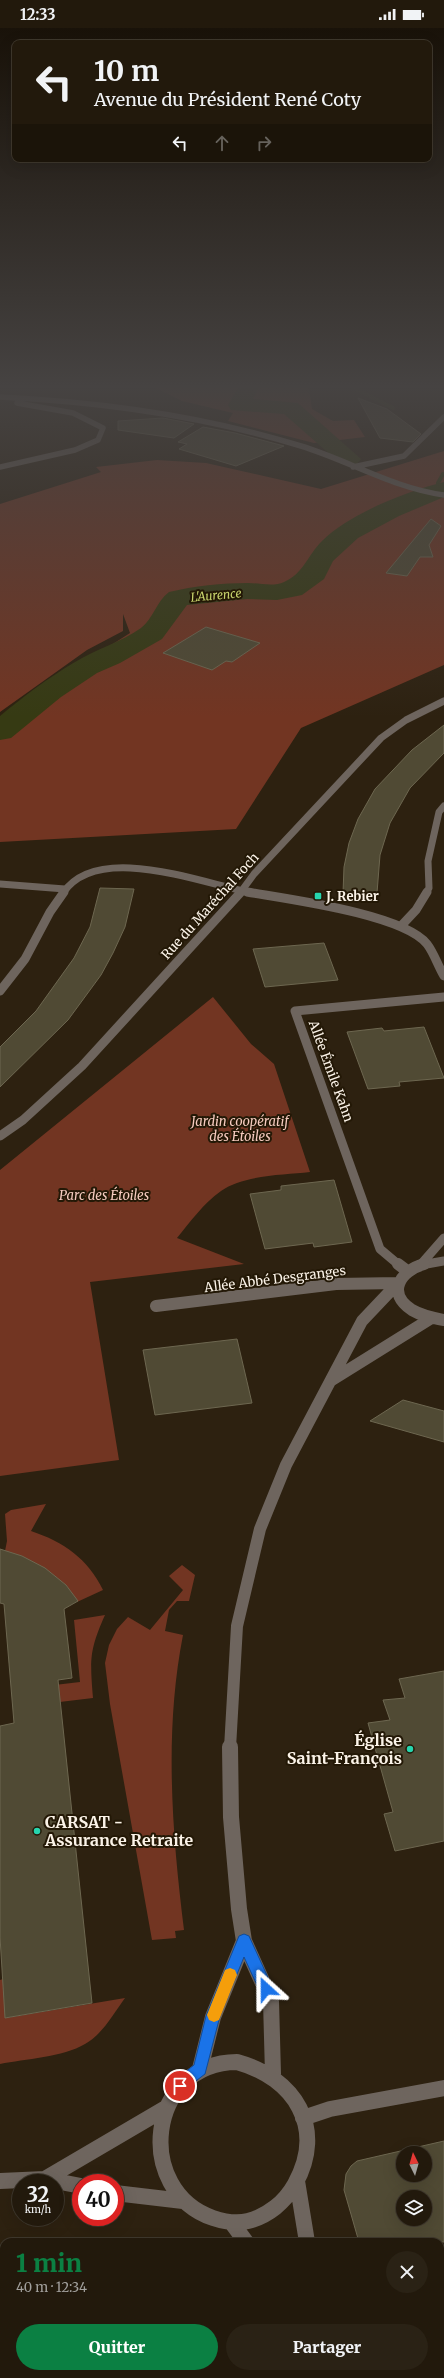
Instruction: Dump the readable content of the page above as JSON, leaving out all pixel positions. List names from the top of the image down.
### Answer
{
  "streets": {
    "street": ["Rue du Maréchal Foch", "Allée Émile Kahn", "Allée Abbé Desgranges"]
  },
  "water": ["L'Aurence"],
  "parks": ["Jardin coopératif des Étoiles", "Parc des Étoiles"],
  "places": {
    "transit": ["J. Rebier"],
    "other": ["Église Saint-François", "CARSAT - Assurance Retraite"]
  },
  "north": "top",
  "page": {
    "status": "12:33",
    "turn": ["10 m", "Avenue du Président René Coty"],
    "speed": "32 km/h",
    "limit": "40",
    "heading": ["1 min", "40 m · 12:34"],
    "buttons": ["Quitter", "Partager"]
  }
}
